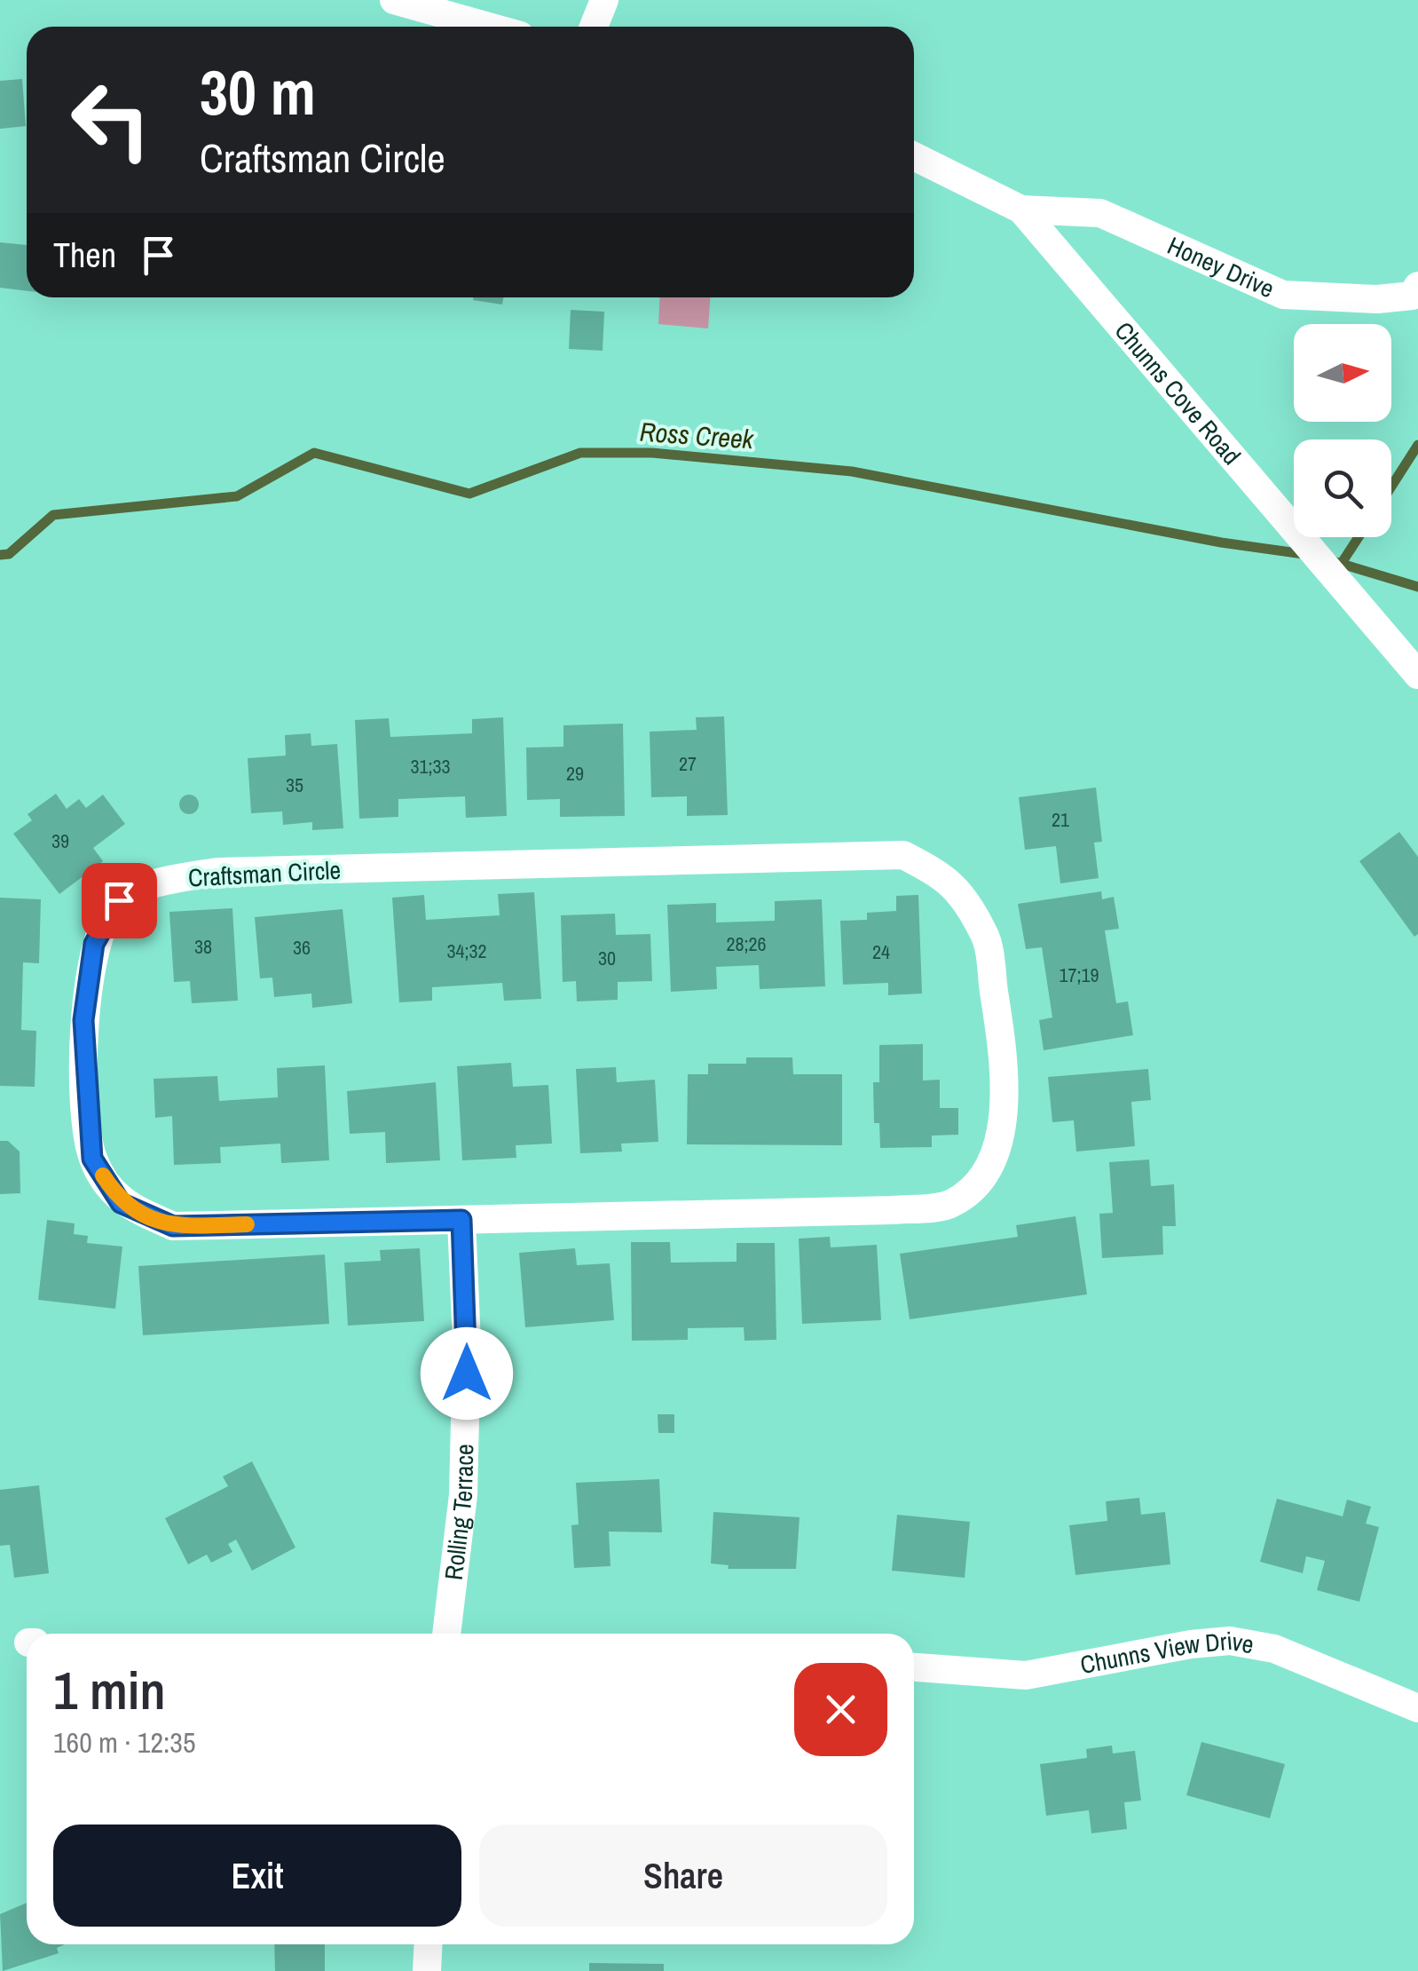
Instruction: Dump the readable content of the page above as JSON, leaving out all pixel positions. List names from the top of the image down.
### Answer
{
  "streets": {
    "street": [
      "Honey Drive",
      "Chunns Cove Road",
      "Craftsman Circle",
      "Rolling Terrace",
      "Chunns View Drive"
    ]
  },
  "crossings": [
    ["Honey Drive", "Chunns Cove Road"],
    ["Craftsman Circle", "Rolling Terrace"]
  ],
  "water": ["Ross Creek"],
  "house_numbers": [
    "27",
    "31;33",
    "29",
    "35",
    "21",
    "39",
    "28;26",
    "38",
    "36",
    "34;32",
    "24",
    "30",
    "17;19"
  ],
  "north": "right",
  "page": {
    "turn": ["30 m", "Craftsman Circle"],
    "then": "Then",
    "heading": ["1 min", "160 m · 12:35"],
    "buttons": ["Exit", "Share"]
  }
}
